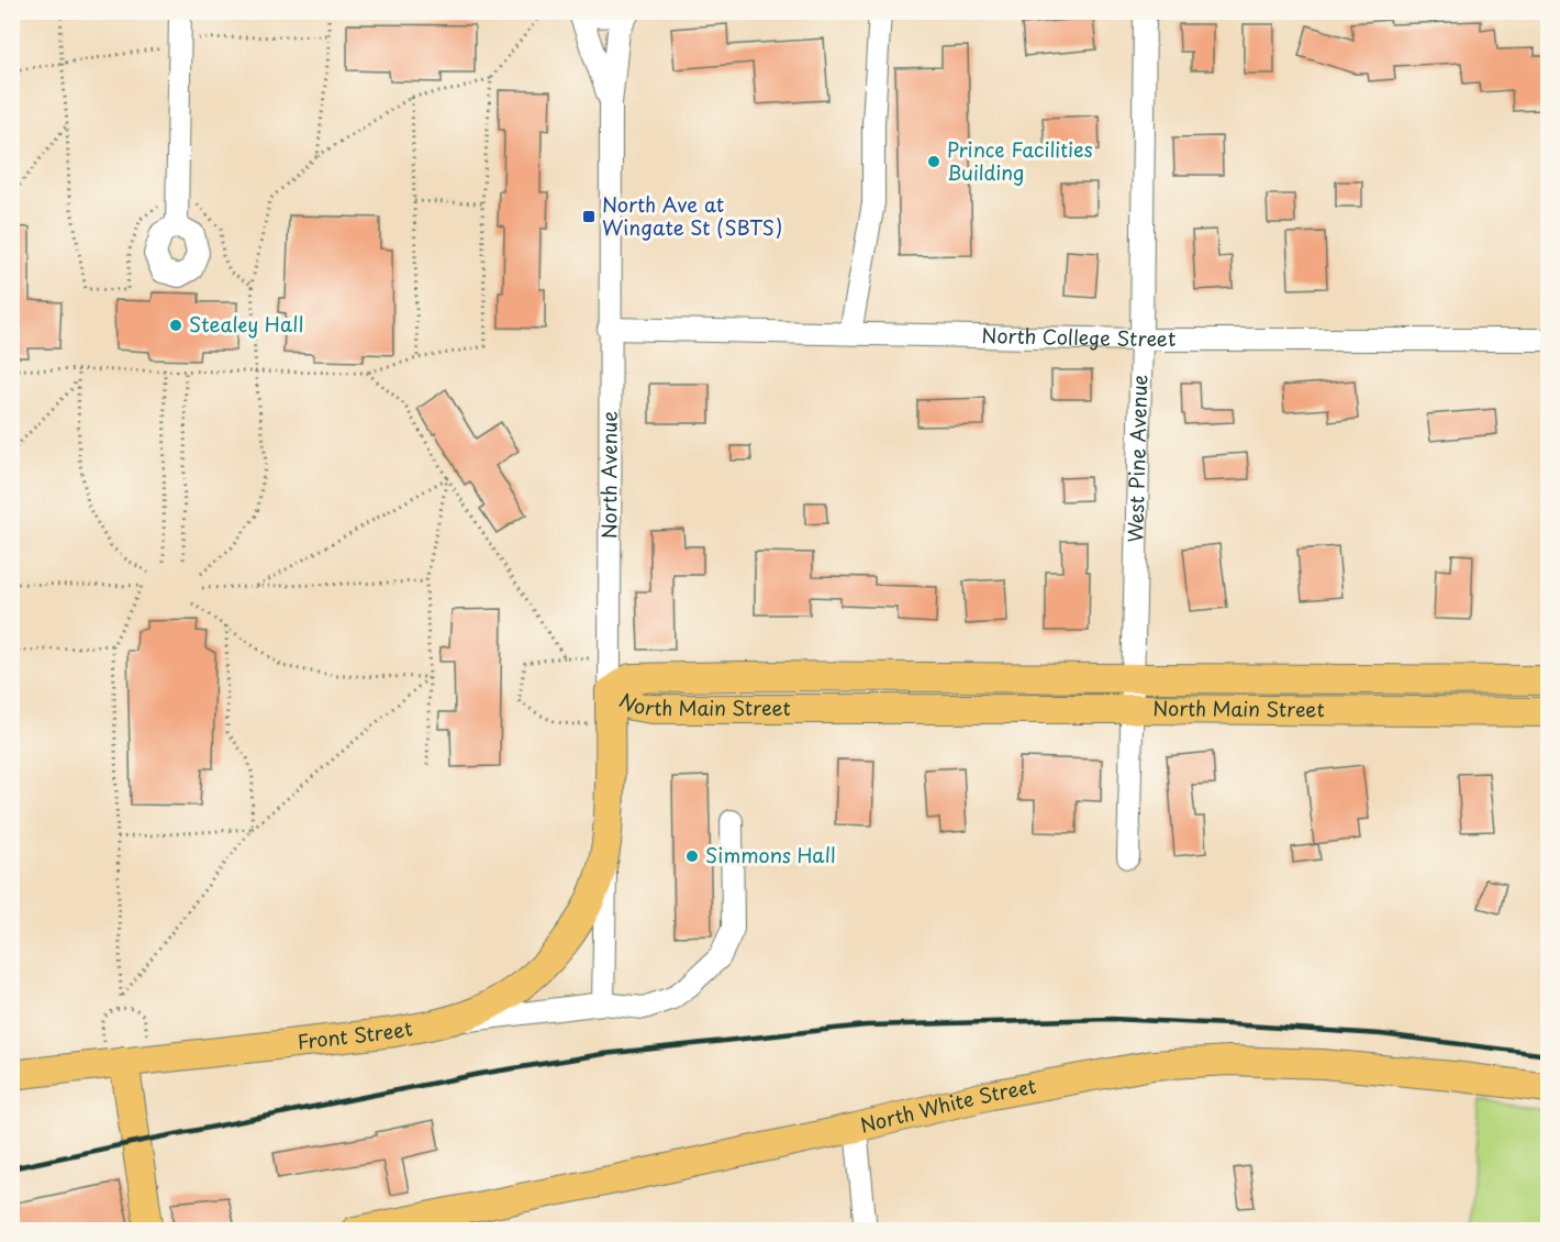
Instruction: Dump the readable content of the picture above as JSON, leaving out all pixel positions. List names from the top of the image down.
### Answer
{
  "streets": {
    "main road": [
      "North Avenue",
      "North Main Street",
      "Front Street",
      "North White Street"
    ],
    "street": ["North College Street", "West Pine Avenue"]
  },
  "crossings": [
    ["North College Street", "West Pine Avenue"],
    ["North College Street", "North Avenue"],
    ["West Pine Avenue", "North Main Street"],
    ["North Avenue", "North Main Street"],
    ["North Avenue", "Front Street"]
  ],
  "places": {
    "other": ["Prince Facilities Building", "Stealey Hall", "Simmons Hall"],
    "transit": ["North Ave at Wingate St (SBTS)"]
  }
}
